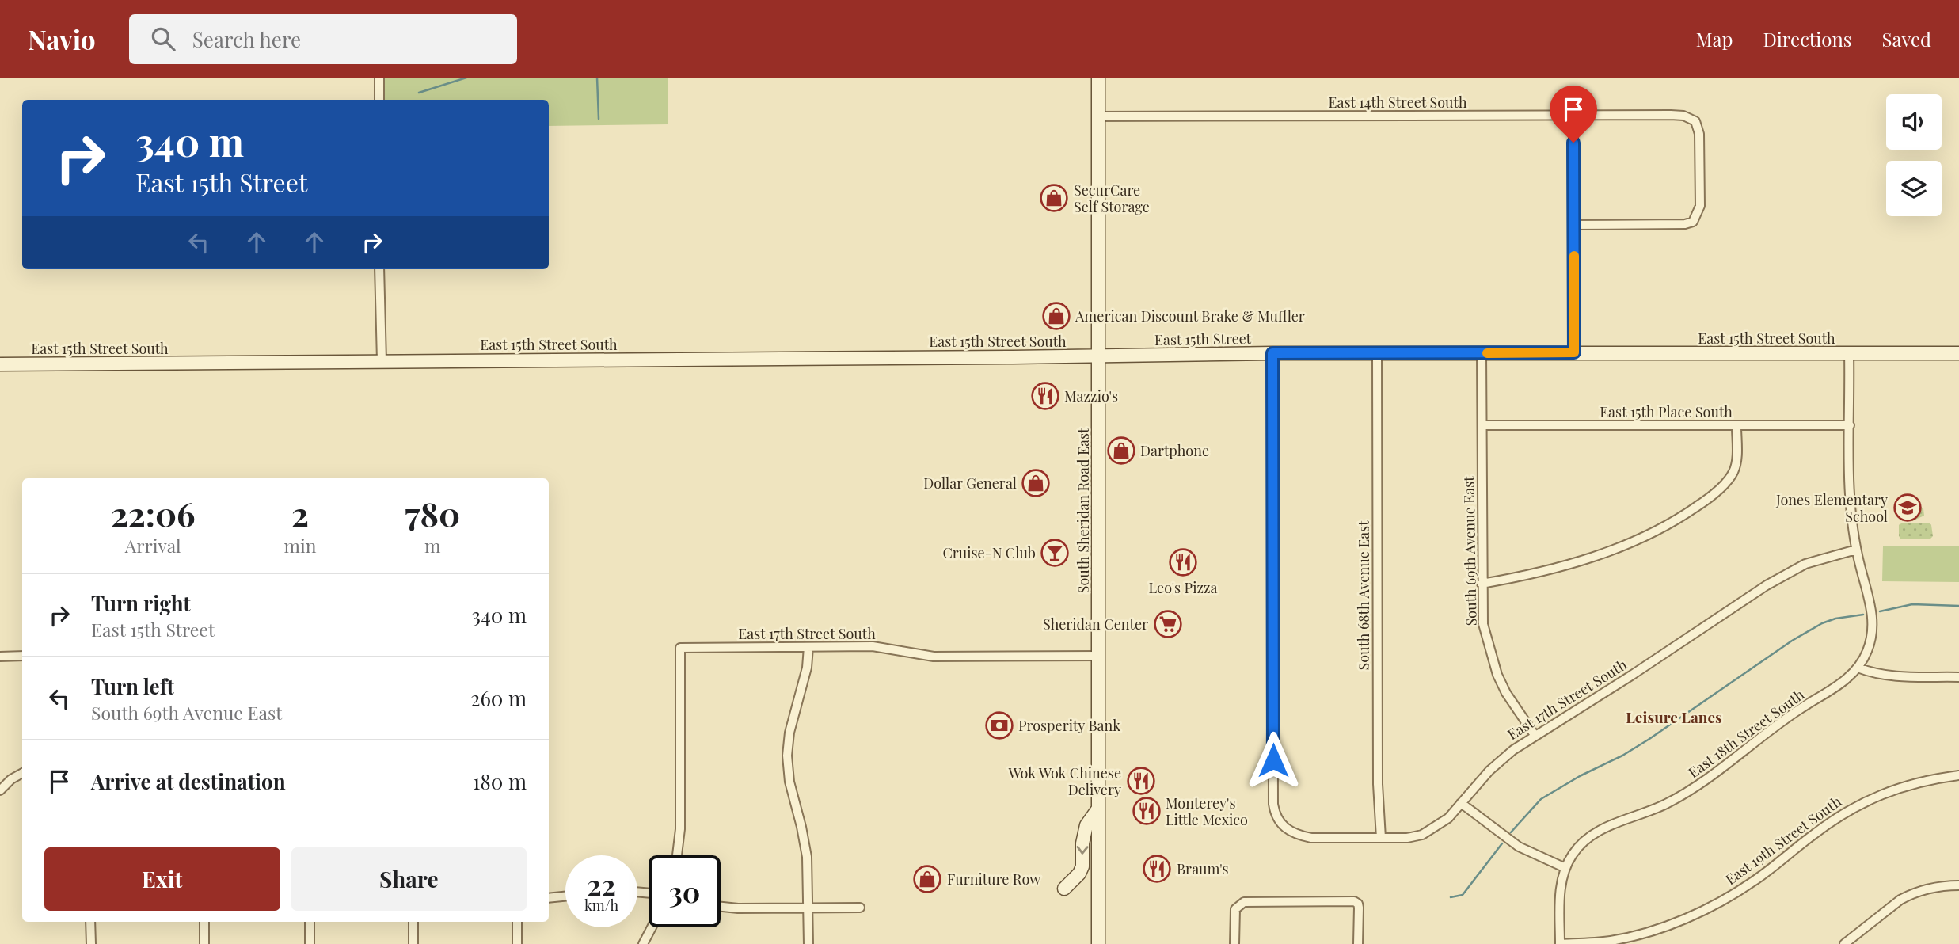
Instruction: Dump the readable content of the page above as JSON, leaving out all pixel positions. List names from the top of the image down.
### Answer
{
  "streets": {
    "main road": ["East 15th Street South", "East 15th Street", "South Sheridan Road East"],
    "street": [
      "East 14th Street South",
      "East 15th Place South",
      "South 69th Avenue East",
      "South 68th Avenue East",
      "East 17th Street South",
      "East 18th Street South",
      "East 19th Street South"
    ]
  },
  "crossings": [
    ["East 14th Street South", "South Sheridan Road East"],
    ["East 15th Street South", "East 15th Street"],
    ["East 15th Street South", "South Sheridan Road East"],
    ["East 15th Street", "South Sheridan Road East"],
    ["East 15th Street", "South 69th Avenue East"],
    ["East 15th Street", "South 68th Avenue East"],
    ["East 15th Street", "East 17th Street South"],
    ["East 15th Place South", "South 69th Avenue East"],
    ["South Sheridan Road East", "East 17th Street South"],
    ["South 69th Avenue East", "East 17th Street South"],
    ["South 68th Avenue East", "East 17th Street South"]
  ],
  "districts": ["Leisure Lanes"],
  "places": {
    "shop": [
      "SecurCare Self Storage",
      "American Discount Brake & Muffler",
      "Dartphone",
      "Dollar General",
      "Furniture Row"
    ],
    "restaurant": [
      "Mazzio's",
      "Leo's Pizza",
      "Wok Wok Chinese Delivery",
      "Monterey's Little Mexico",
      "Braum's"
    ],
    "school or university": ["Jones Elementary School"],
    "bar": ["Cruise-N Club"],
    "supermarket": ["Sheridan Center"],
    "bank": ["Prosperity Bank"]
  },
  "page": {
    "header": "Navio",
    "search": "Search here",
    "nav": ["Map", "Directions", "Saved"],
    "turn": ["340 m", "East 15th Street"],
    "eta": [
      "22:06",
      "Arrival",
      "2",
      "min",
      "780",
      "m"
    ],
    "list": [
      {
        "name": "Turn right",
        "note": "East 15th Street",
        "value": "340 m"
      },
      {
        "name": "Turn left",
        "note": "South 69th Avenue East",
        "value": "260 m"
      },
      {
        "name": "Arrive at destination",
        "value": "180 m"
      }
    ],
    "buttons": ["Exit", "Share"],
    "speed": "22 km/h",
    "limit": "30"
  }
}
